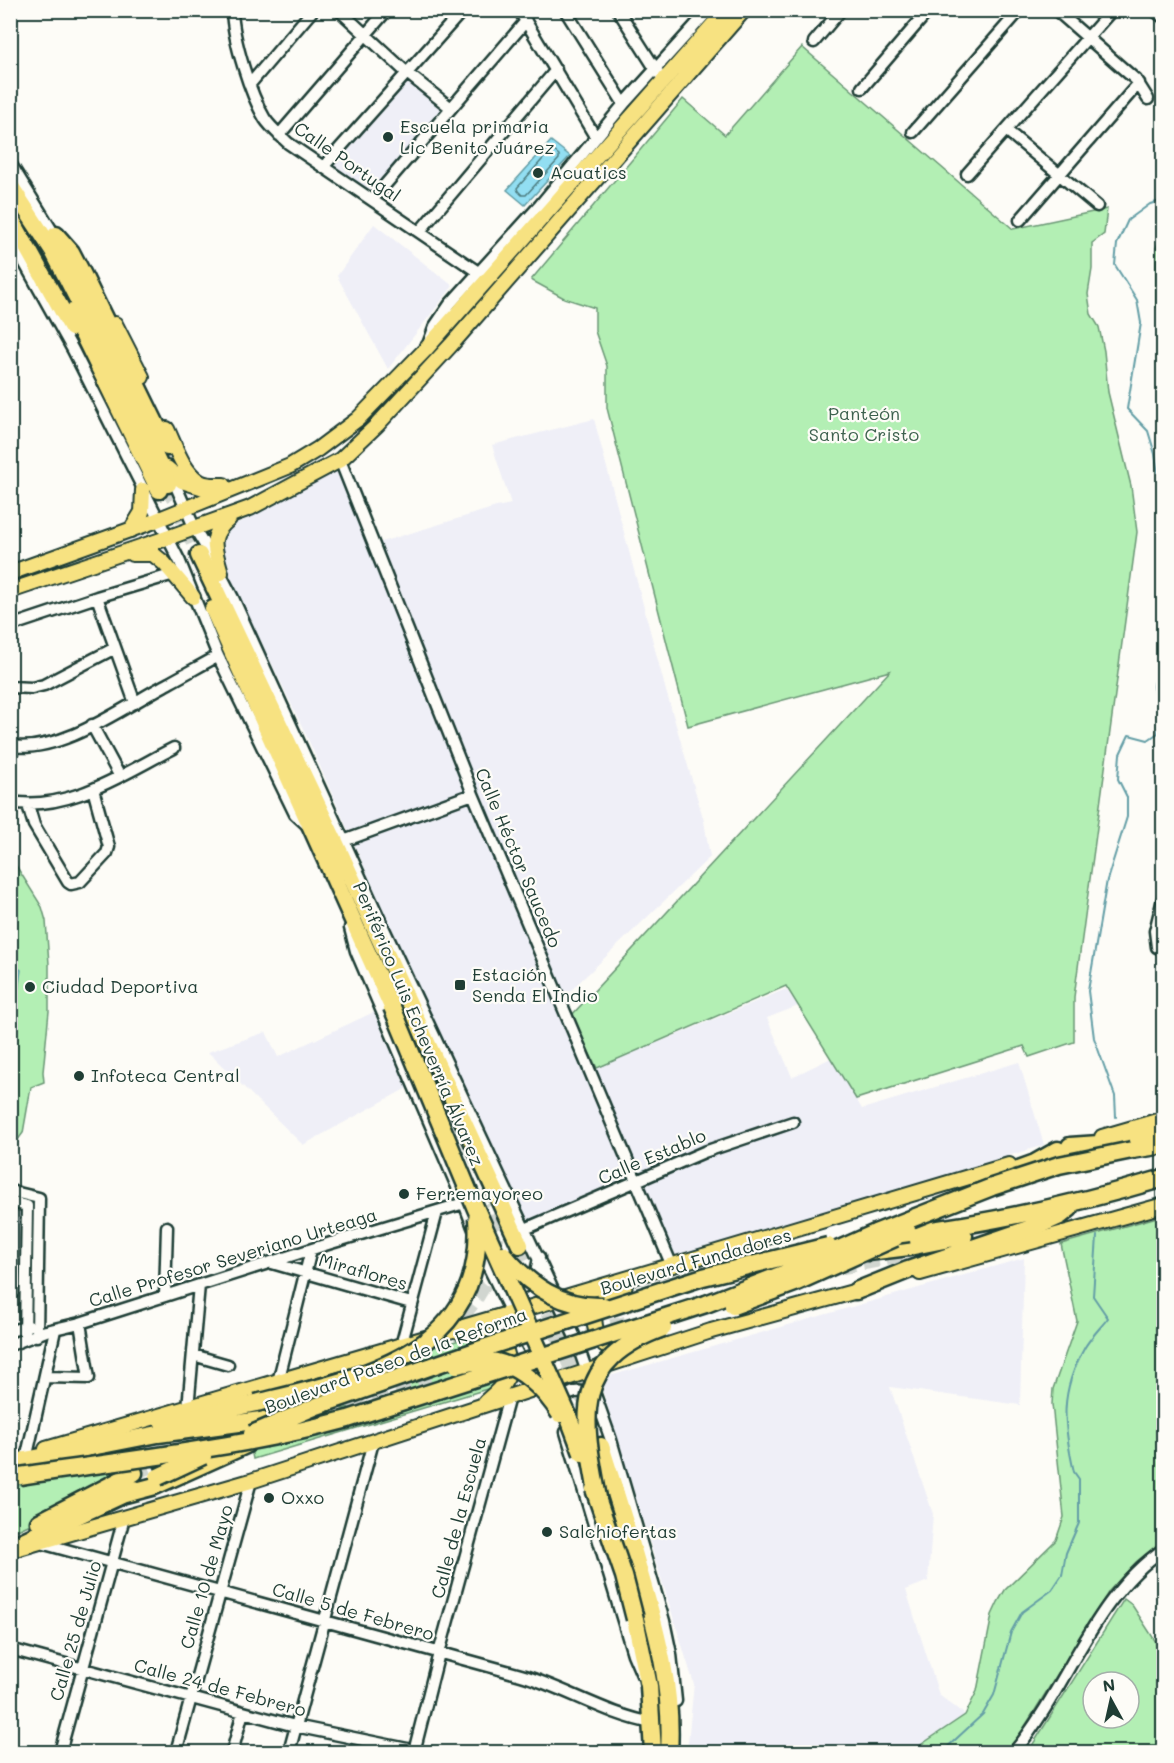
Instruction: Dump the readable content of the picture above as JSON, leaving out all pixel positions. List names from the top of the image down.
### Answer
{
  "streets": {
    "highway": ["Periférico Luis Echeverría Álvarez", "Boulevard Fundadores", "Boulevard Paseo de la Reforma"],
    "street": [
      "Calle Portugal",
      "Calle Héctor Saucedo",
      "Calle Establo",
      "Calle Profesor Severiano Urteaga",
      "Miraflores",
      "Calle de la Escuela",
      "Calle 10 de Mayo",
      "Calle 5 de Febrero",
      "Calle 25 de Julio",
      "Calle 24 de Febrero"
    ]
  },
  "crossings": [
    ["Calle Héctor Saucedo", "Calle Establo"],
    ["Periférico Luis Echeverría Álvarez", "Calle Establo"],
    ["Periférico Luis Echeverría Álvarez", "Calle Profesor Severiano Urteaga"],
    ["Periférico Luis Echeverría Álvarez", "Calle 5 de Febrero"],
    ["Calle Profesor Severiano Urteaga", "Miraflores"],
    ["Boulevard Fundadores", "Boulevard Paseo de la Reforma"],
    ["Calle de la Escuela", "Calle 5 de Febrero"],
    ["Calle de la Escuela", "Calle 24 de Febrero"],
    ["Calle 10 de Mayo", "Calle 5 de Febrero"],
    ["Calle 10 de Mayo", "Calle 24 de Febrero"],
    ["Calle 5 de Febrero", "Calle 25 de Julio"],
    ["Calle 25 de Julio", "Calle 24 de Febrero"]
  ],
  "parks": ["Panteón Santo Cristo"],
  "places": {
    "other": [
      "Escuela primaria Lic Benito Juárez",
      "Acuatics",
      "Ciudad Deportiva",
      "Infoteca Central",
      "Ferremayoreo",
      "Oxxo",
      "Salchiofertas"
    ],
    "transit": ["Estación Senda El Indio"]
  },
  "north": "top"
}
